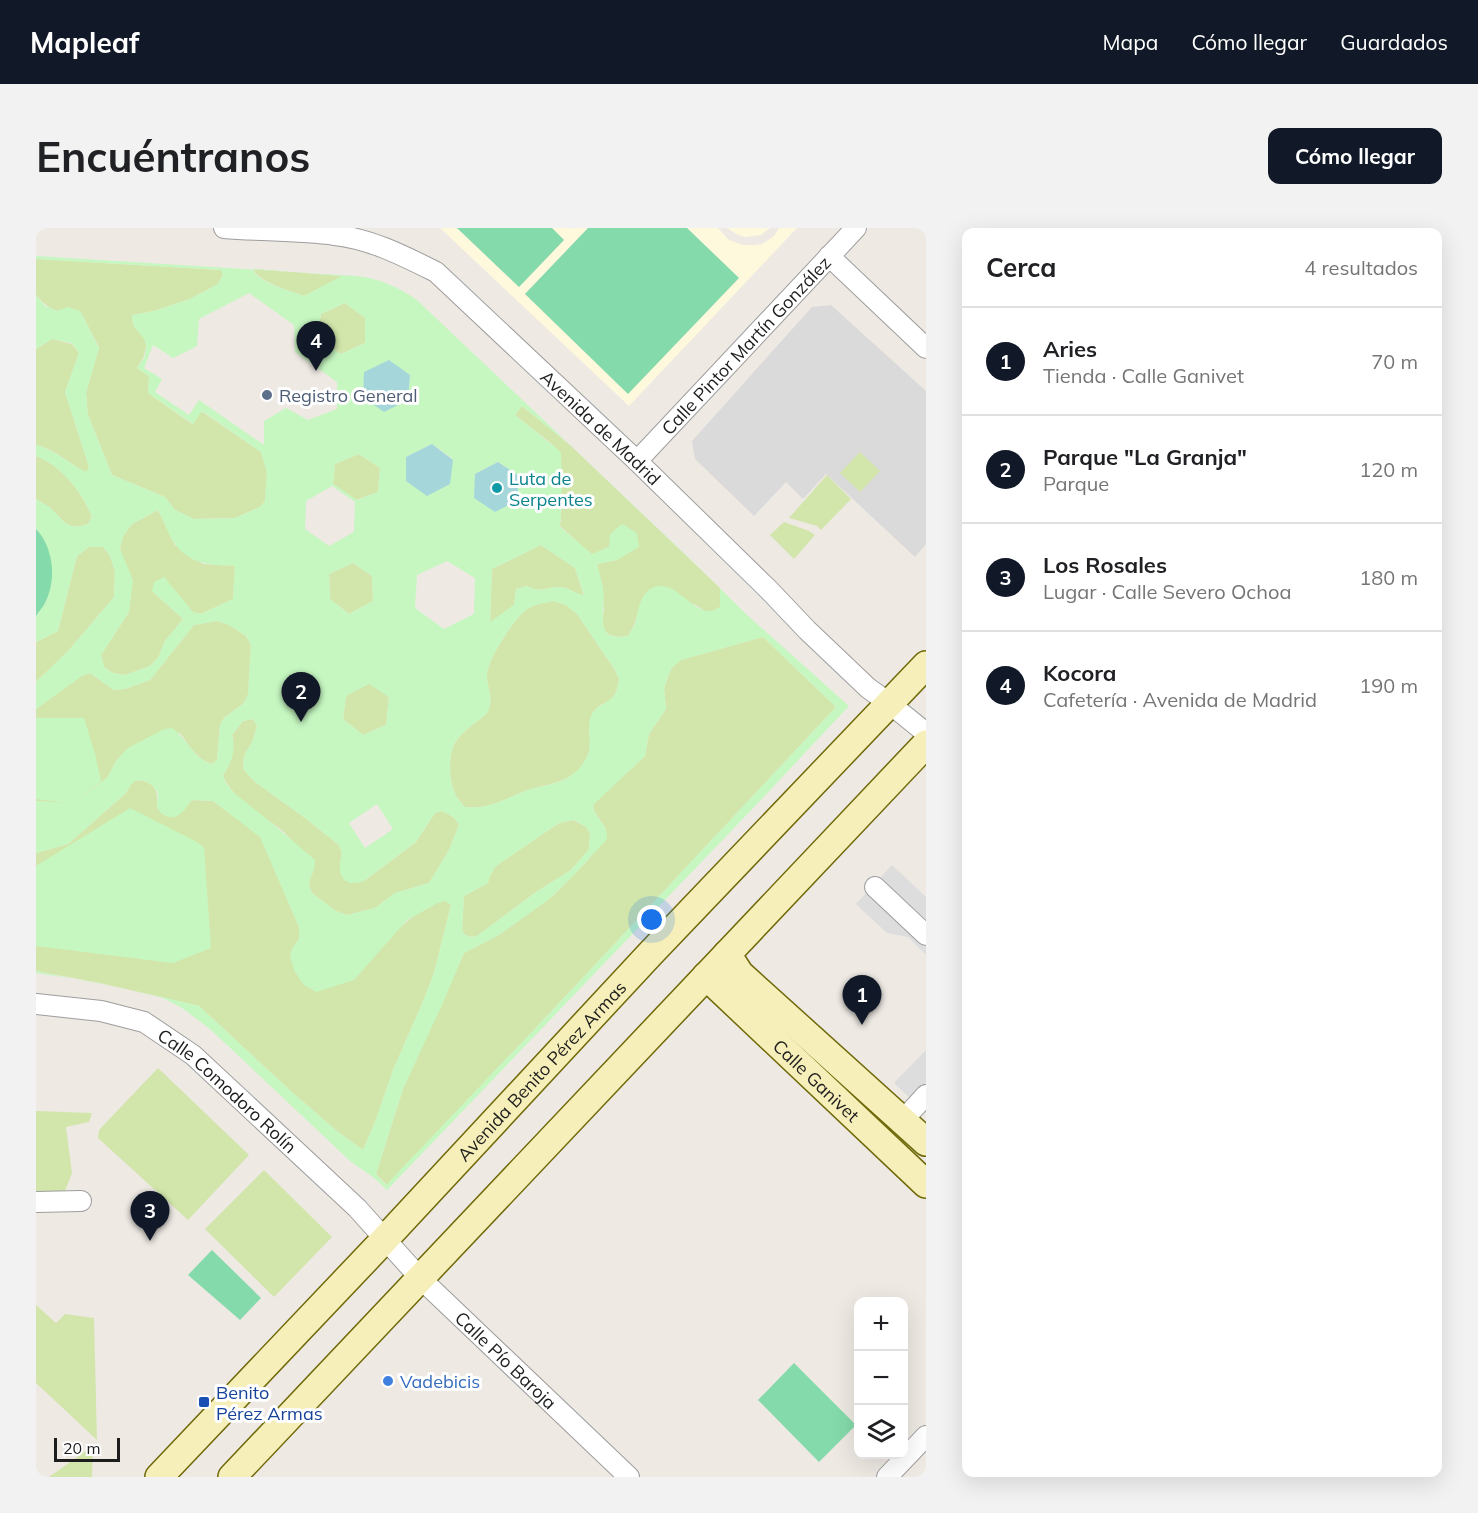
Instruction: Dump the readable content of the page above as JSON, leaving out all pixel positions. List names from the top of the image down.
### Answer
{
  "streets": {
    "street": [
      "Calle Pintor Martín González",
      "Avenida de Madrid",
      "Avenida Benito Pérez Armas",
      "Calle Ganivet",
      "Calle Comodoro Rolín",
      "Calle Pío Baroja"
    ]
  },
  "crossings": [
    ["Calle Pintor Martín González", "Avenida de Madrid"],
    ["Avenida de Madrid", "Avenida Benito Pérez Armas"],
    ["Avenida Benito Pérez Armas", "Calle Comodoro Rolín"],
    ["Avenida Benito Pérez Armas", "Calle Pío Baroja"],
    ["Calle Comodoro Rolín", "Calle Pío Baroja"]
  ],
  "places": {
    "other": ["Registro General", "Luta de Serpentes", "Vadebicis"],
    "transit": ["Benito Pérez Armas"]
  },
  "scale_bar": "20 m",
  "page": {
    "header": "Mapleaf",
    "nav": ["Mapa", "Cómo llegar", "Guardados"],
    "buttons": "Cómo llegar",
    "title": "Encuéntranos",
    "heading": ["Cerca", "4 resultados"],
    "list": [
      {
        "mark": "1",
        "name": "Aries",
        "note": "Tienda · Calle Ganivet",
        "value": "70 m"
      },
      {
        "mark": "2",
        "name": "Parque \"La Granja\"",
        "note": "Parque",
        "value": "120 m"
      },
      {
        "mark": "3",
        "name": "Los Rosales",
        "note": "Lugar · Calle Severo Ochoa",
        "value": "180 m"
      },
      {
        "mark": "4",
        "name": "Kocora",
        "note": "Cafetería · Avenida de Madrid",
        "value": "190 m"
      }
    ],
    "pins": [
      "4",
      "2",
      "1",
      "3"
    ],
    "map_buttons": ["+", "−"],
    "scale": "20 m"
  }
}
